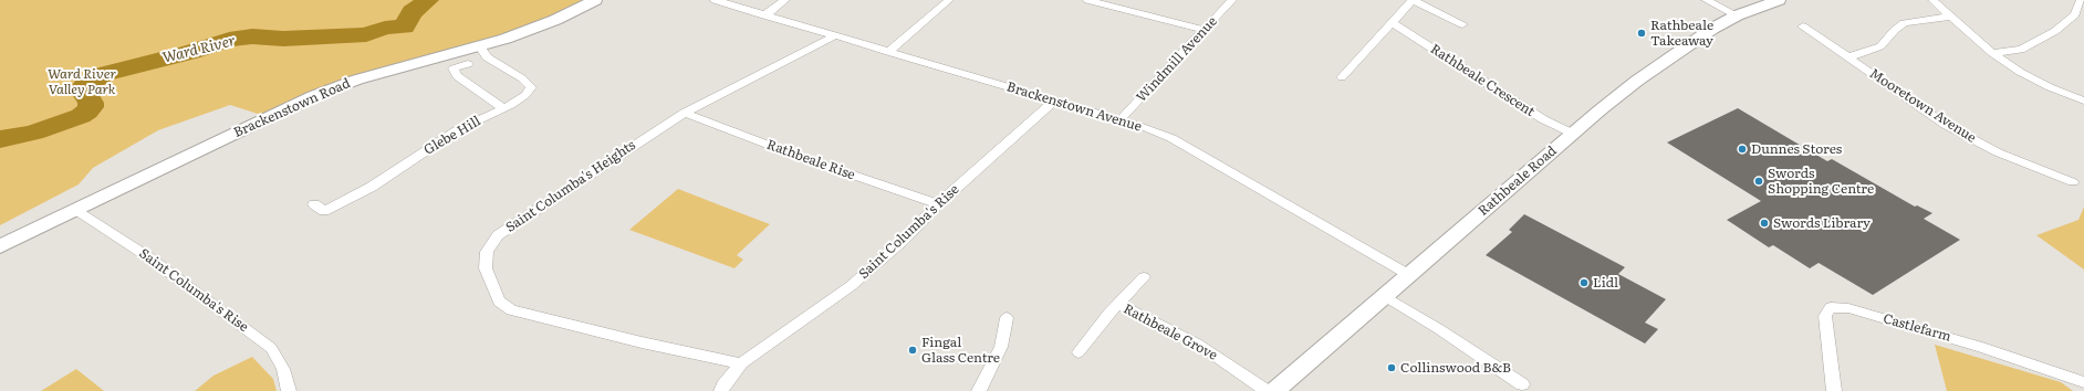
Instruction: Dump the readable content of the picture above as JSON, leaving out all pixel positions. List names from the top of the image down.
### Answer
{
  "streets": {
    "main road": ["Brackenstown Road", "Rathbeale Road"],
    "street": [
      "Windmill Avenue",
      "Rathbeale Crescent",
      "Mooretown Avenue",
      "Brackenstown Avenue",
      "Glebe Hill",
      "Rathbeale Rise",
      "Saint Columba's Heights",
      "Saint Columba's Rise",
      "Castlefarm",
      "Rathbeale Grove"
    ]
  },
  "crossings": [
    ["Windmill Avenue", "Brackenstown Avenue"],
    ["Rathbeale Crescent", "Rathbeale Road"],
    ["Brackenstown Avenue", "Rathbeale Road"],
    ["Brackenstown Avenue", "Saint Columba's Heights"],
    ["Brackenstown Avenue", "Saint Columba's Rise"],
    ["Brackenstown Road", "Glebe Hill"],
    ["Brackenstown Road", "Saint Columba's Rise"],
    ["Rathbeale Rise", "Saint Columba's Heights"],
    ["Rathbeale Rise", "Saint Columba's Rise"],
    ["Saint Columba's Heights", "Saint Columba's Rise"]
  ],
  "water": ["Ward River"],
  "parks": ["Ward River Valley Park"],
  "places": [
    "Rathbeale Takeaway",
    "Dunnes Stores",
    "Swords Shopping Centre",
    "Swords Library",
    "Lidl",
    "Fingal Glass Centre",
    "Collinswood B&B"
  ]
}
